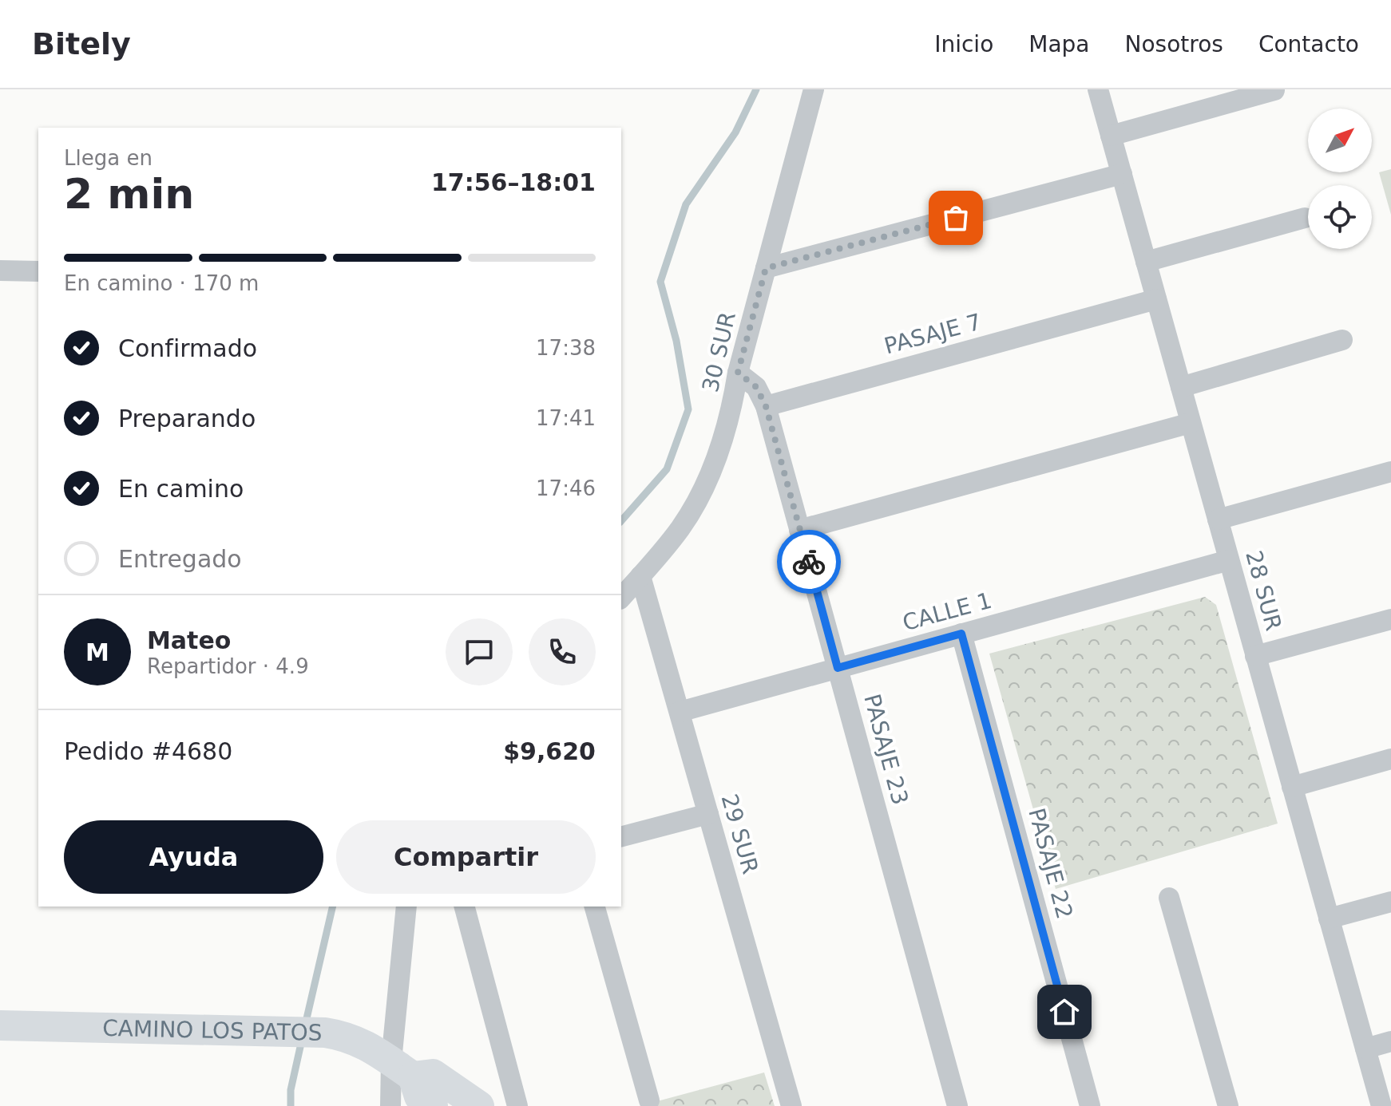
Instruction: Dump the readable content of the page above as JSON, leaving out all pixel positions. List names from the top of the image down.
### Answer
{
  "streets": {
    "street": [
      "PASAJE 7",
      "30 SUR",
      "28 SUR",
      "CALLE 1",
      "PASAJE 23",
      "29 SUR",
      "PASAJE 22",
      "CAMINO LOS PATOS"
    ]
  },
  "crossings": [
    ["PASAJE 7", "28 SUR"],
    ["PASAJE 7", "PASAJE 23"],
    ["30 SUR", "29 SUR"],
    ["28 SUR", "CALLE 1"],
    ["CALLE 1", "PASAJE 23"],
    ["CALLE 1", "29 SUR"],
    ["CALLE 1", "PASAJE 22"]
  ],
  "north": "top right",
  "page": {
    "header": "Bitely",
    "nav": [
      "Inicio",
      "Mapa",
      "Nosotros",
      "Contacto"
    ],
    "heading": ["2 min", "Llega en", "17:56–18:01"],
    "panel": [
      "Mateo",
      "Repartidor · 4.9",
      "Pedido #4680",
      "$9,620"
    ],
    "bar": "En camino · 170 m",
    "list": [
      ["Confirmado", "17:38"],
      ["Preparando", "17:41"],
      ["En camino", "17:46"],
      "Entregado"
    ],
    "round": "M",
    "buttons": ["Ayuda", "Compartir"]
  }
}
